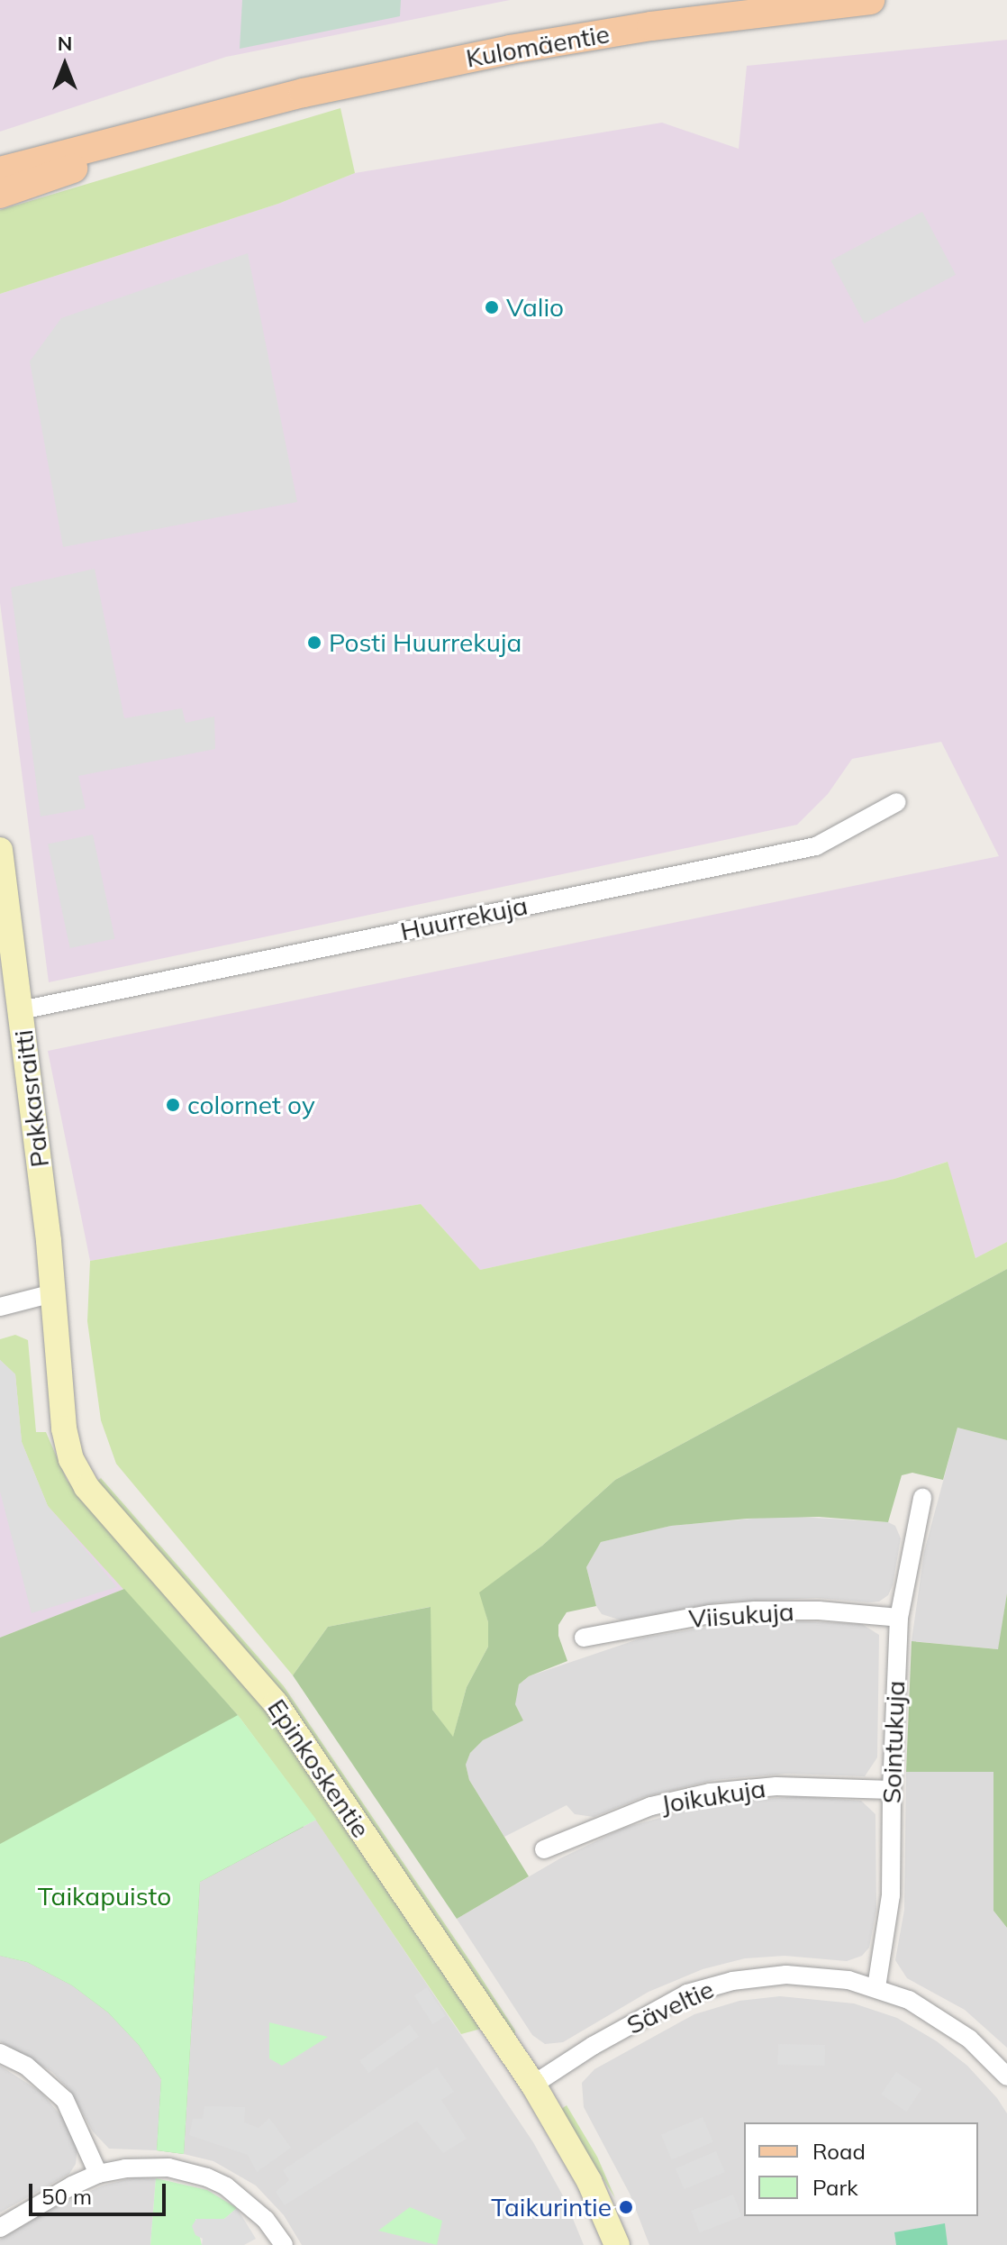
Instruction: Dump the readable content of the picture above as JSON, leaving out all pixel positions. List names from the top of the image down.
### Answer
{
  "streets": {
    "main road": ["Kulomäentie"],
    "street": [
      "Huurrekuja",
      "Pakkasraitti",
      "Viisukuja",
      "Sointukuja",
      "Epinkoskentie",
      "Joikukuja",
      "Säveltie"
    ]
  },
  "crossings": [
    ["Huurrekuja", "Pakkasraitti"],
    ["Pakkasraitti", "Epinkoskentie"],
    ["Viisukuja", "Sointukuja"],
    ["Sointukuja", "Joikukuja"],
    ["Sointukuja", "Säveltie"],
    ["Epinkoskentie", "Säveltie"]
  ],
  "parks": ["Taikapuisto"],
  "places": [
    "Valio",
    "Posti Huurrekuja",
    "colornet oy",
    "Taikurintie"
  ],
  "legend": ["Road", "Park"],
  "scale_bar": "50 m",
  "north": "top"
}
